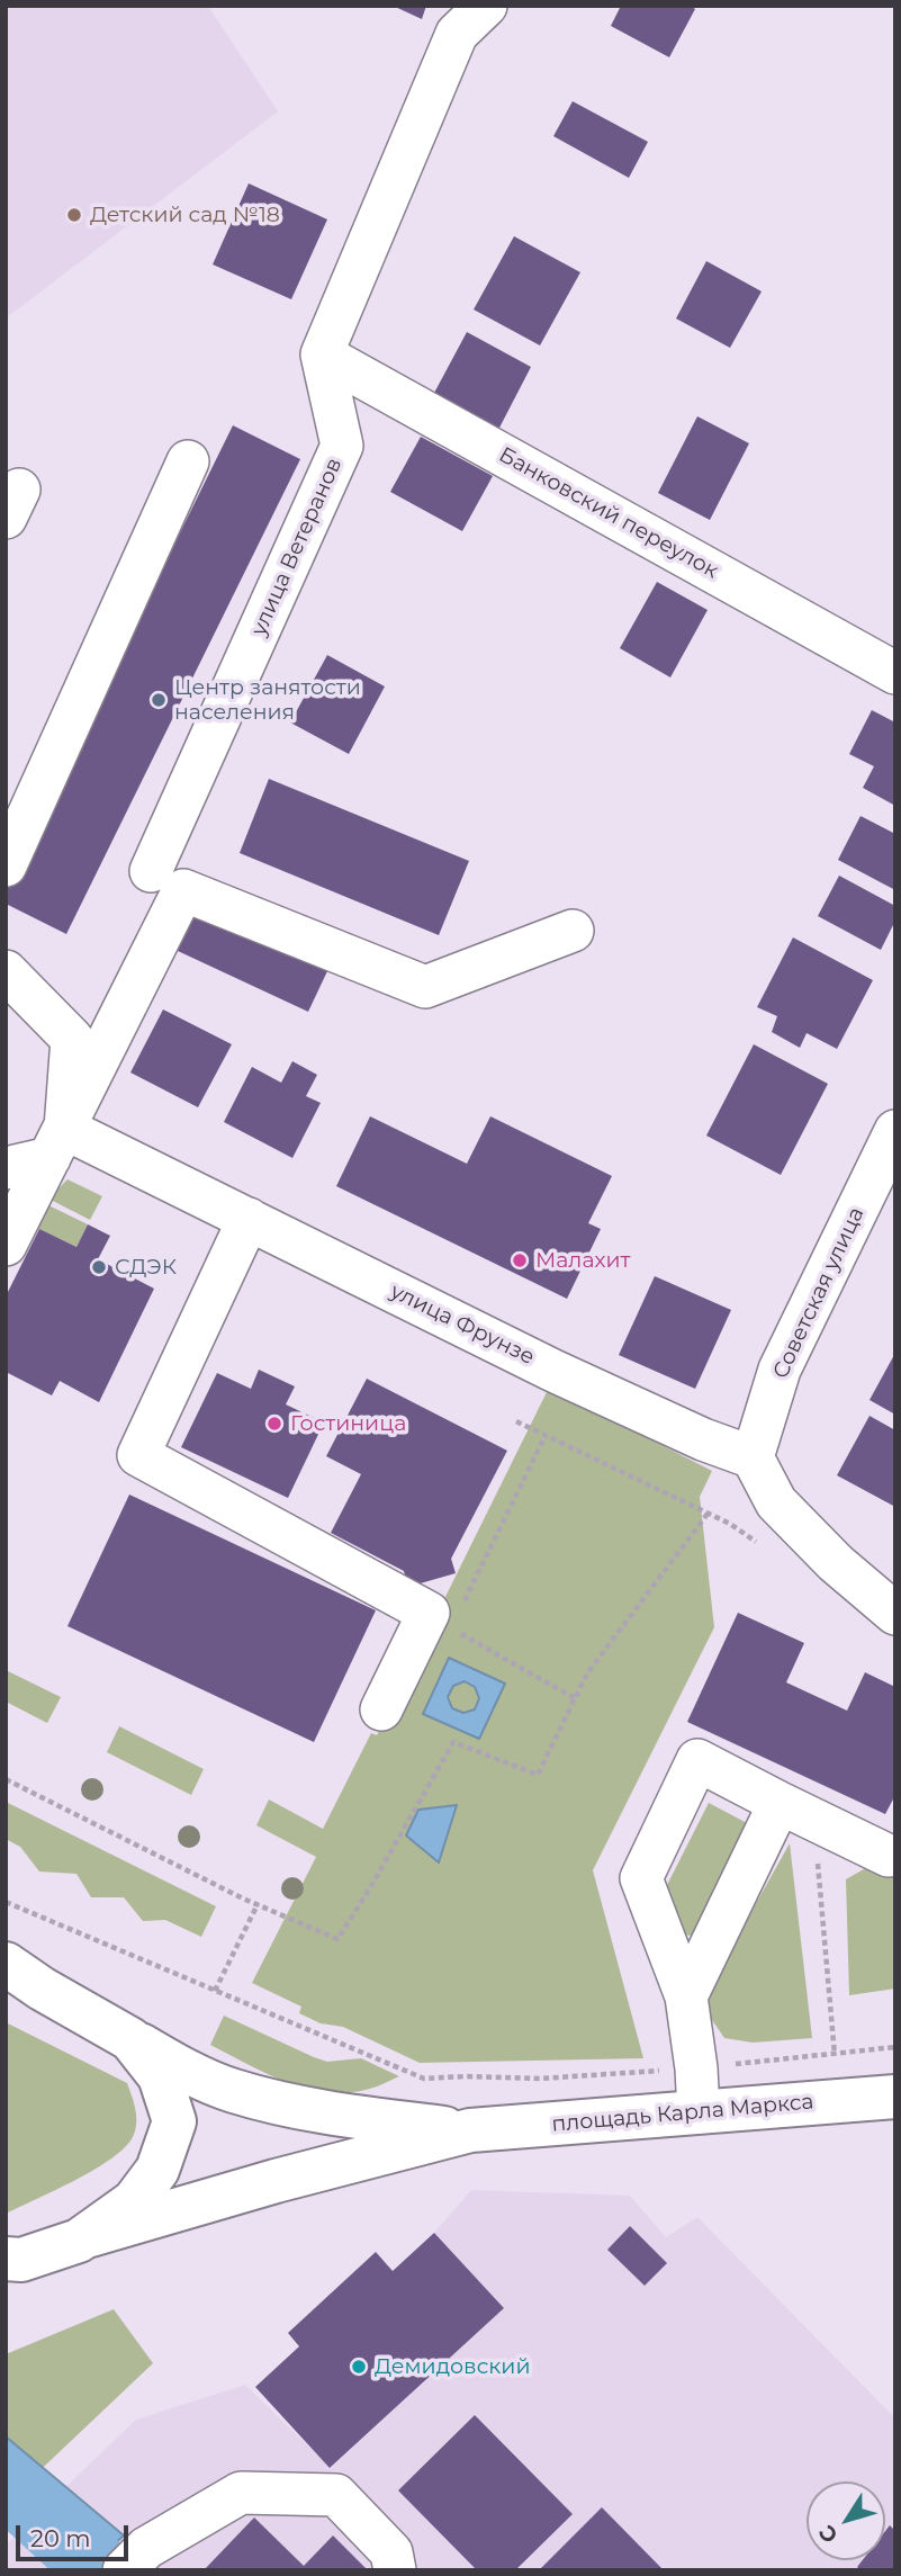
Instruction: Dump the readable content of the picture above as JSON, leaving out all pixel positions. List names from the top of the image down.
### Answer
{
  "streets": {
    "main road": ["площадь Карла Маркса"],
    "street": [
      "Банковский переулок",
      "улица Ветеранов",
      "Советская улица",
      "улица Фрунзе"
    ]
  },
  "crossings": [
    ["Банковский переулок", "улица Ветеранов"],
    ["Советская улица", "улица Фрунзе"]
  ],
  "places": [
    "Детский сад №18",
    "Центр занятости населения",
    "Малахит",
    "СДЭК",
    "Гостиница",
    "Демидовский"
  ],
  "scale_bar": "20 m",
  "north": "bottom left"
}
